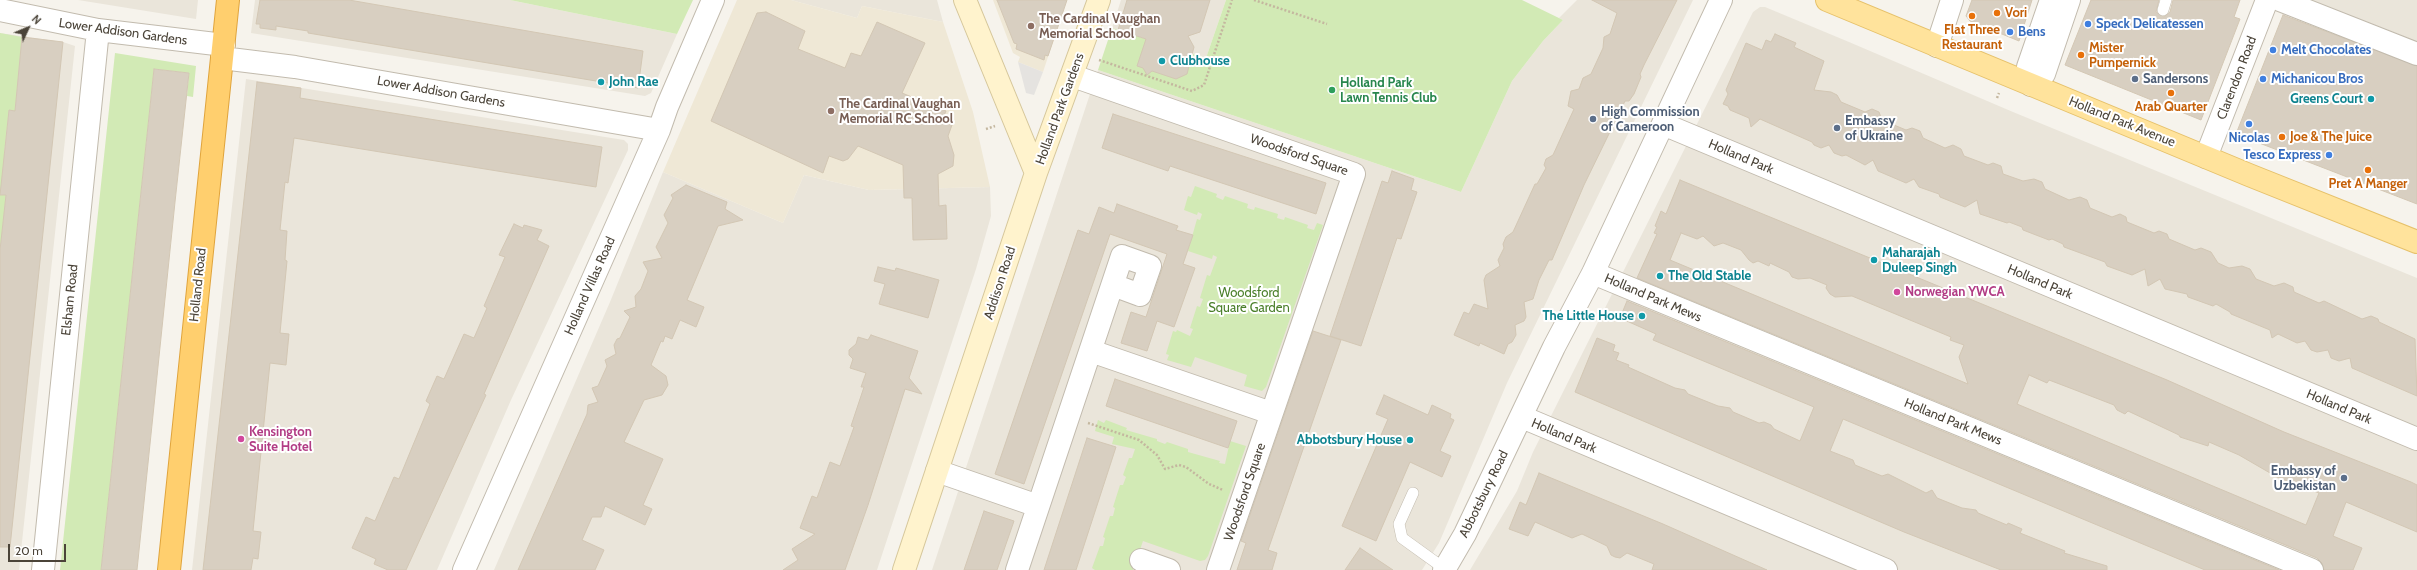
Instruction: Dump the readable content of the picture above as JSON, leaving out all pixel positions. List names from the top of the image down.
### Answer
{
  "streets": {
    "highway": ["Holland Road"],
    "main road": ["Holland Park Avenue"],
    "street": [
      "Lower Addison Gardens",
      "Clarendon Road",
      "Holland Park Gardens",
      "Woodsford Square",
      "Holland Park",
      "Addison Road",
      "Holland Villas Road",
      "Holland Park Mews",
      "Elsham Road",
      "Abbotsbury Road"
    ]
  },
  "crossings": [
    ["Lower Addison Gardens", "Holland Road"],
    ["Lower Addison Gardens", "Holland Villas Road"],
    ["Lower Addison Gardens", "Elsham Road"],
    ["Clarendon Road", "Holland Park Avenue"],
    ["Holland Park Gardens", "Woodsford Square"],
    ["Holland Park Gardens", "Addison Road"],
    ["Holland Park", "Holland Park Mews"],
    ["Holland Park", "Abbotsbury Road"]
  ],
  "parks": ["Woodsford Square Garden"],
  "places": [
    "Vori",
    "Flat Three Restaurant",
    "Speck Delicatessen",
    "The Cardinal Vaughan Memorial School",
    "Bens",
    "Melt Chocolates",
    "Mister Pumpernick",
    "Clubhouse",
    "Sandersons",
    "Michanicou Bros",
    "John Rae",
    "Holland Park Lawn Tennis Club",
    "Arab Quarter",
    "Greens Court",
    "The Cardinal Vaughan Memorial RC School",
    "High Commission of Cameroon",
    "Nicolas",
    "Embassy of Ukraine",
    "Joe & The Juice",
    "Tesco Express",
    "Pret A Manger",
    "Maharajah Duleep Singh",
    "The Old Stable",
    "Norwegian YWCA",
    "The Little House",
    "Kensington Suite Hotel",
    "Abbotsbury House",
    "Embassy of Uzbekistan"
  ],
  "scale_bar": "20 m",
  "north": "top right"
}
